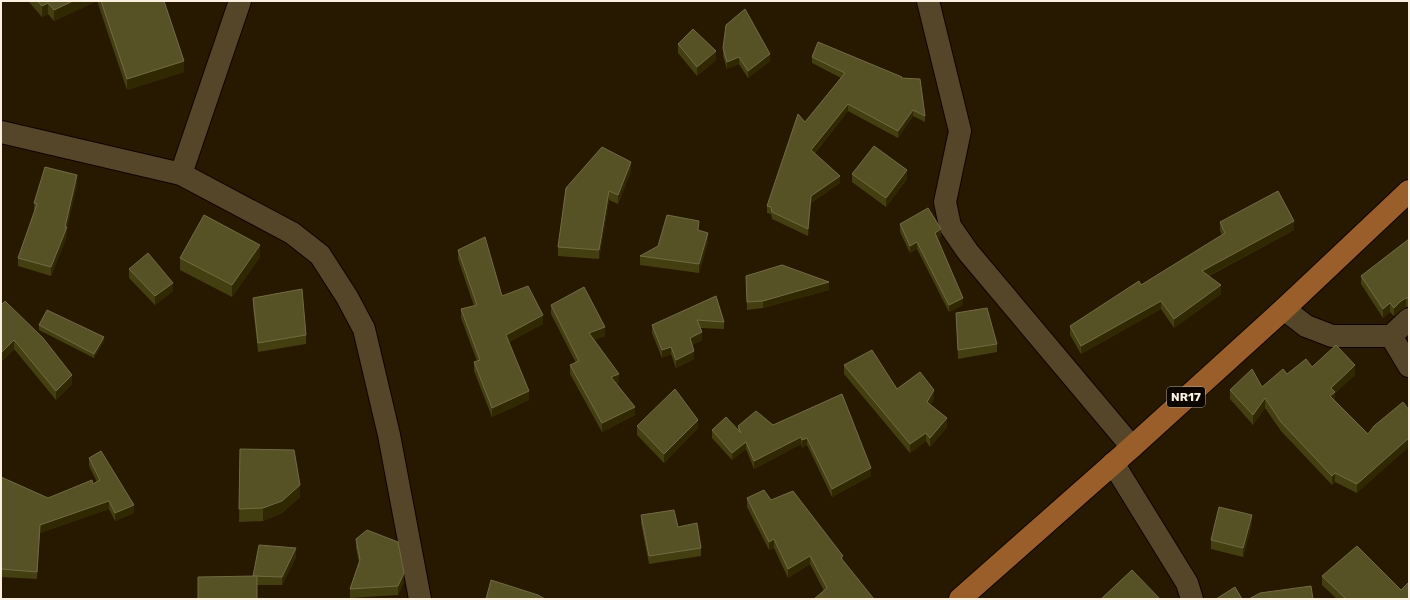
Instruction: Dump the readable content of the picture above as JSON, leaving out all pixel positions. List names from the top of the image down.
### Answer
{
  "streets": {
    "main road": ["NR17"]
  }
}
